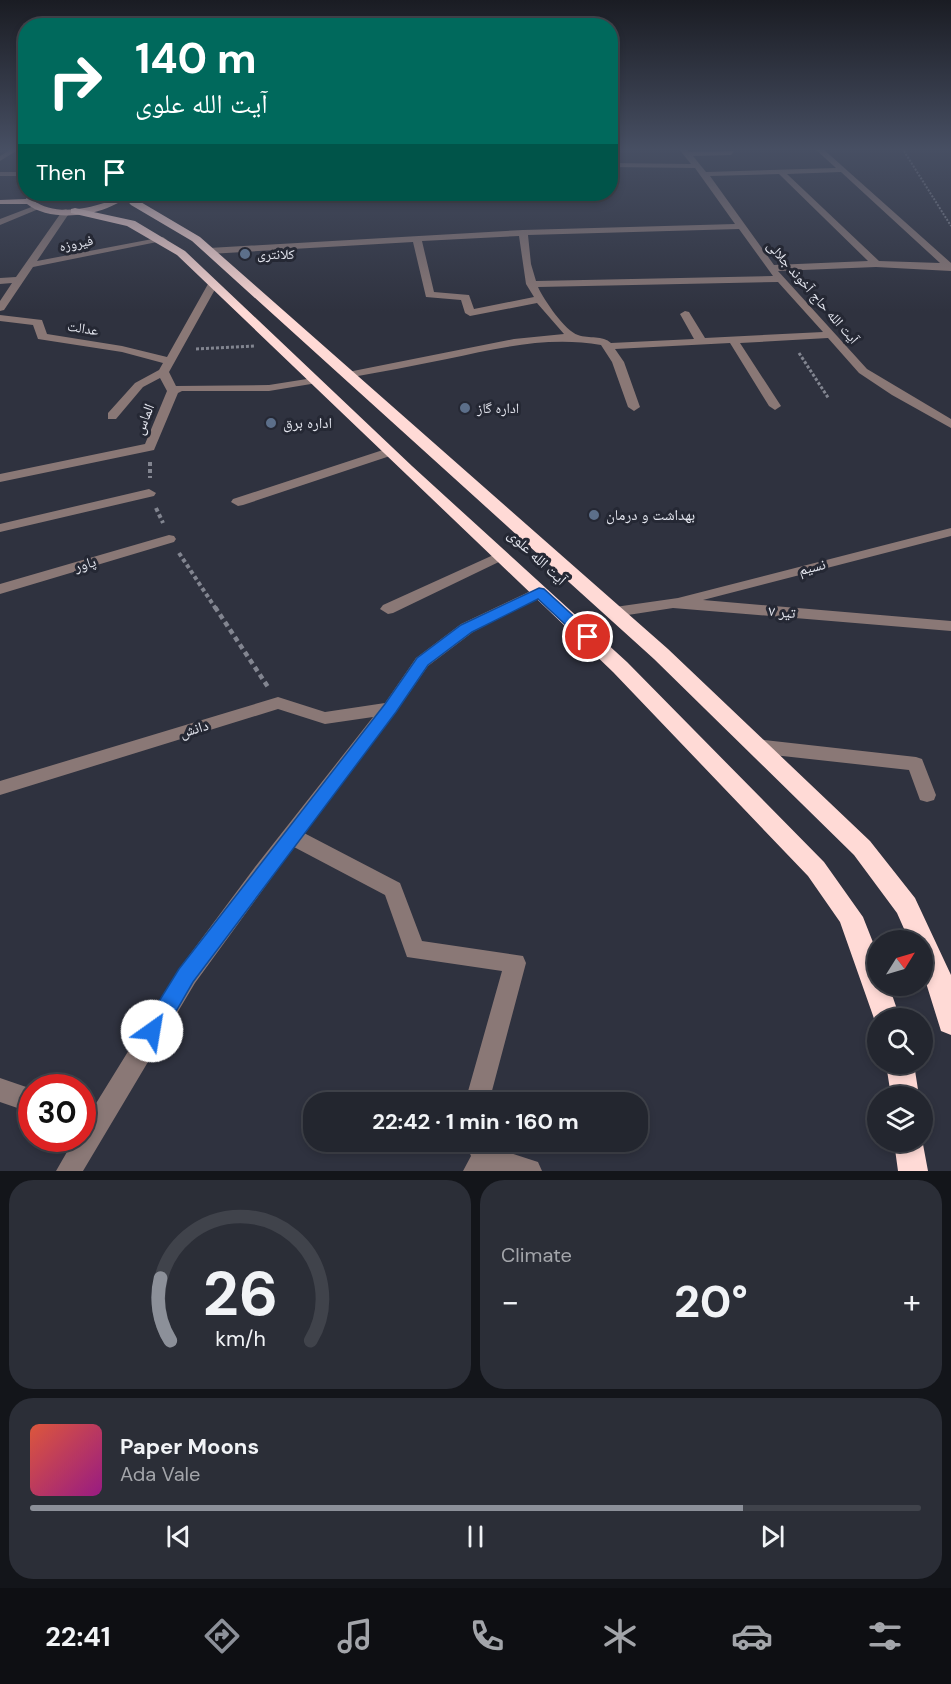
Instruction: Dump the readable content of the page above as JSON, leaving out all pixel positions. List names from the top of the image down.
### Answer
{
  "streets": {
    "highway": ["آیت الله علوی"],
    "street": [
      "فیروزه",
      "آیت الله حاج آخوند جلالی",
      "عدالت",
      "الماس",
      "پاور",
      "نسیم",
      "۷ تیر",
      "دانش"
    ]
  },
  "crossings": [
    ["فیروزه", "آیت الله علوی"],
    ["الماس", "آیت الله علوی"],
    ["آیت الله علوی", "۷ تیر"],
    ["نسیم", "۷ تیر"]
  ],
  "places": [
    "کلانتری",
    "اداره گاز",
    "اداره برق",
    "بهداشت و درمان"
  ],
  "north": "top right",
  "page": {
    "turn": ["140 m", "آیت الله علوی"],
    "then": "Then",
    "limit": "30",
    "trip": "22:42 · 1 min · 160 m",
    "tile": "Climate",
    "heat": ["−", "20°", "+"],
    "song": ["Paper Moons", "Ada Vale"],
    "tabs": "22:41",
    "gauge": ["26", "km/h"]
  }
}
